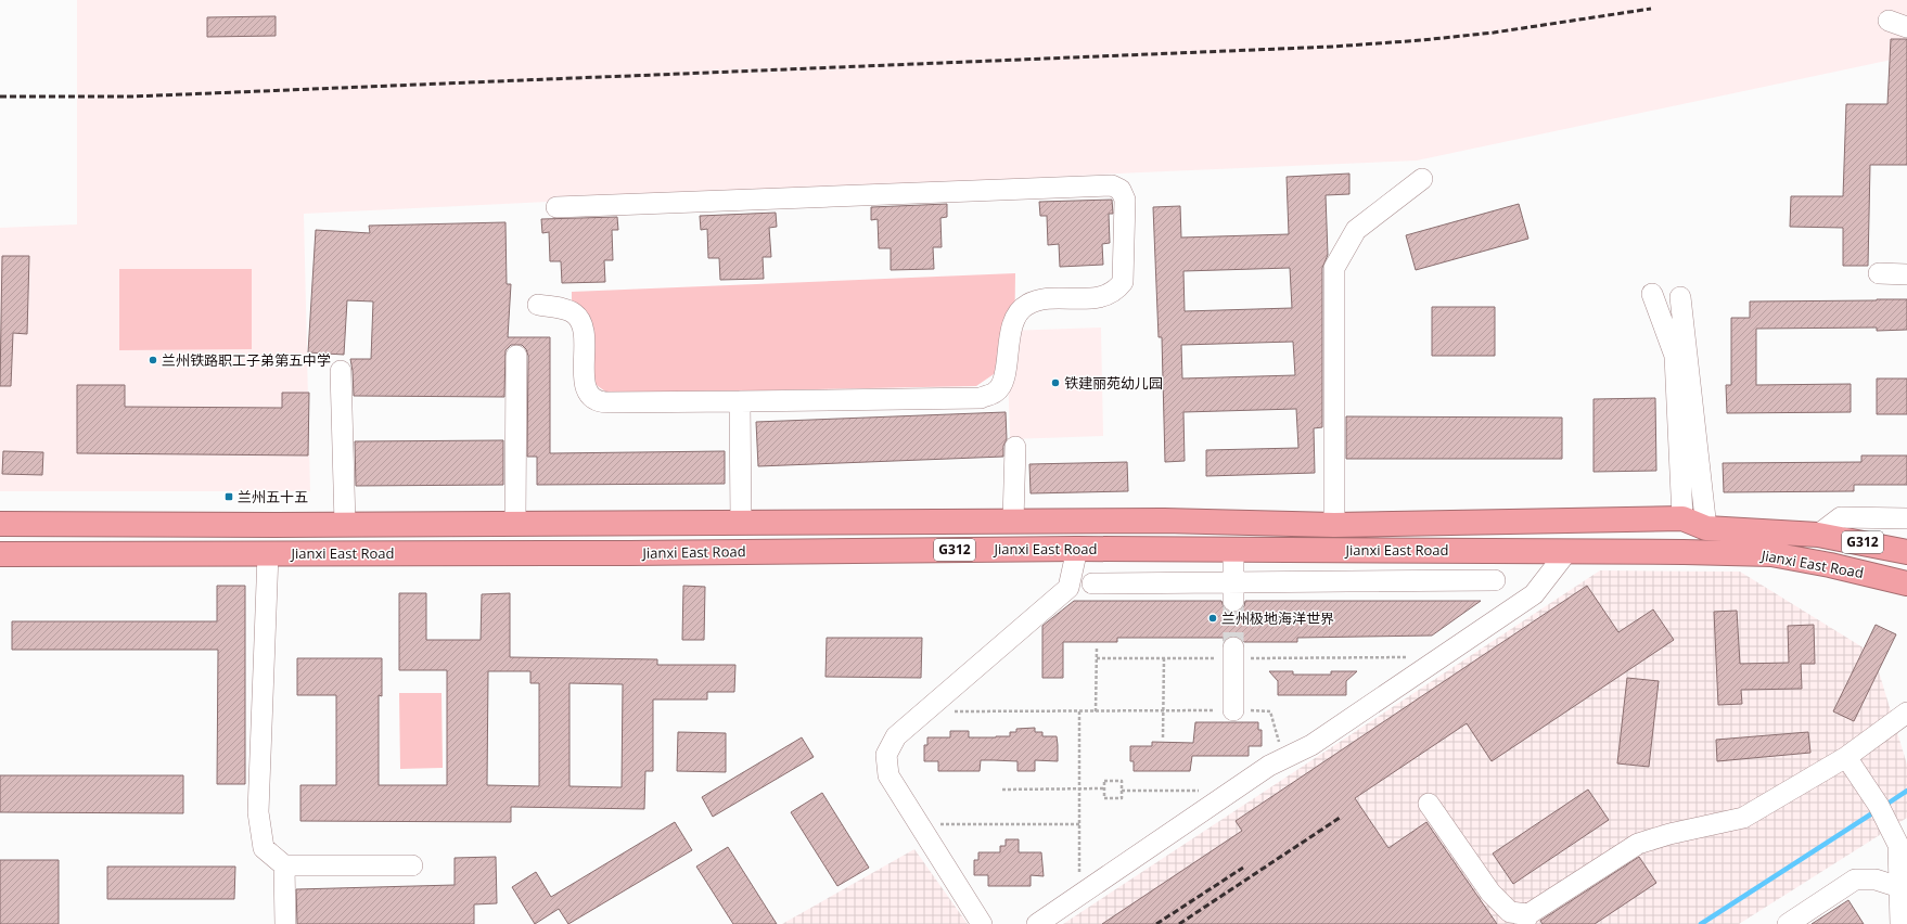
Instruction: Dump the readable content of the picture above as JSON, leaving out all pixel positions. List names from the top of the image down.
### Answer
{
  "streets": {
    "highway": ["G312", "Jianxi East Road"]
  },
  "crossings": [
    ["G312", "Jianxi East Road"]
  ],
  "places": {
    "other": ["兰州铁路职工子弟第五中学", "铁建丽苑幼儿园", "兰州极地海洋世界"],
    "transit": ["兰州五十五"]
  }
}
